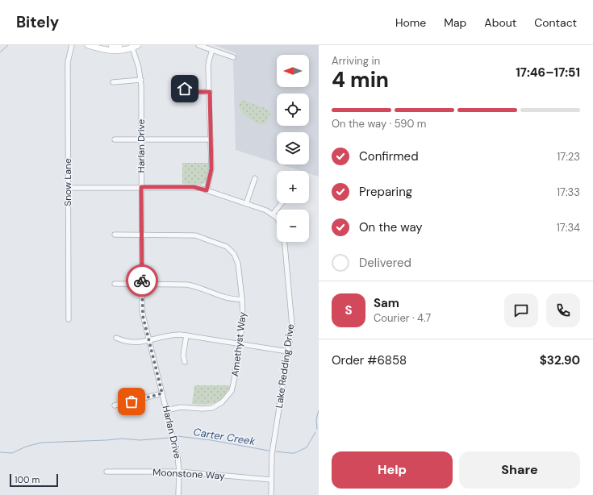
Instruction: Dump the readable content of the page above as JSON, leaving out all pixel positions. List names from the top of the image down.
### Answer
{
  "streets": {
    "street": [
      "Harlan Drive",
      "Snow Lane",
      "Amethyst Way",
      "Lake Redding Drive",
      "Moonstone Way"
    ]
  },
  "crossings": [
    ["Harlan Drive", "Amethyst Way"],
    ["Harlan Drive", "Moonstone Way"],
    ["Lake Redding Drive", "Moonstone Way"]
  ],
  "water": ["Carter Creek"],
  "scale_bar": "100 m",
  "north": "left",
  "page": {
    "header": "Bitely",
    "nav": [
      "Home",
      "Map",
      "About",
      "Contact"
    ],
    "heading": ["4 min", "Arriving in", "17:46–17:51"],
    "panel": [
      "Sam",
      "Courier · 4.7",
      "Order #6858",
      "$32.90"
    ],
    "map_buttons": ["+", "−"],
    "bar": "On the way · 590 m",
    "list": [
      ["Confirmed", "17:23"],
      ["Preparing", "17:33"],
      ["On the way", "17:34"],
      "Delivered"
    ],
    "round": "S",
    "buttons": ["Help", "Share"],
    "scale": "100 m"
  }
}
